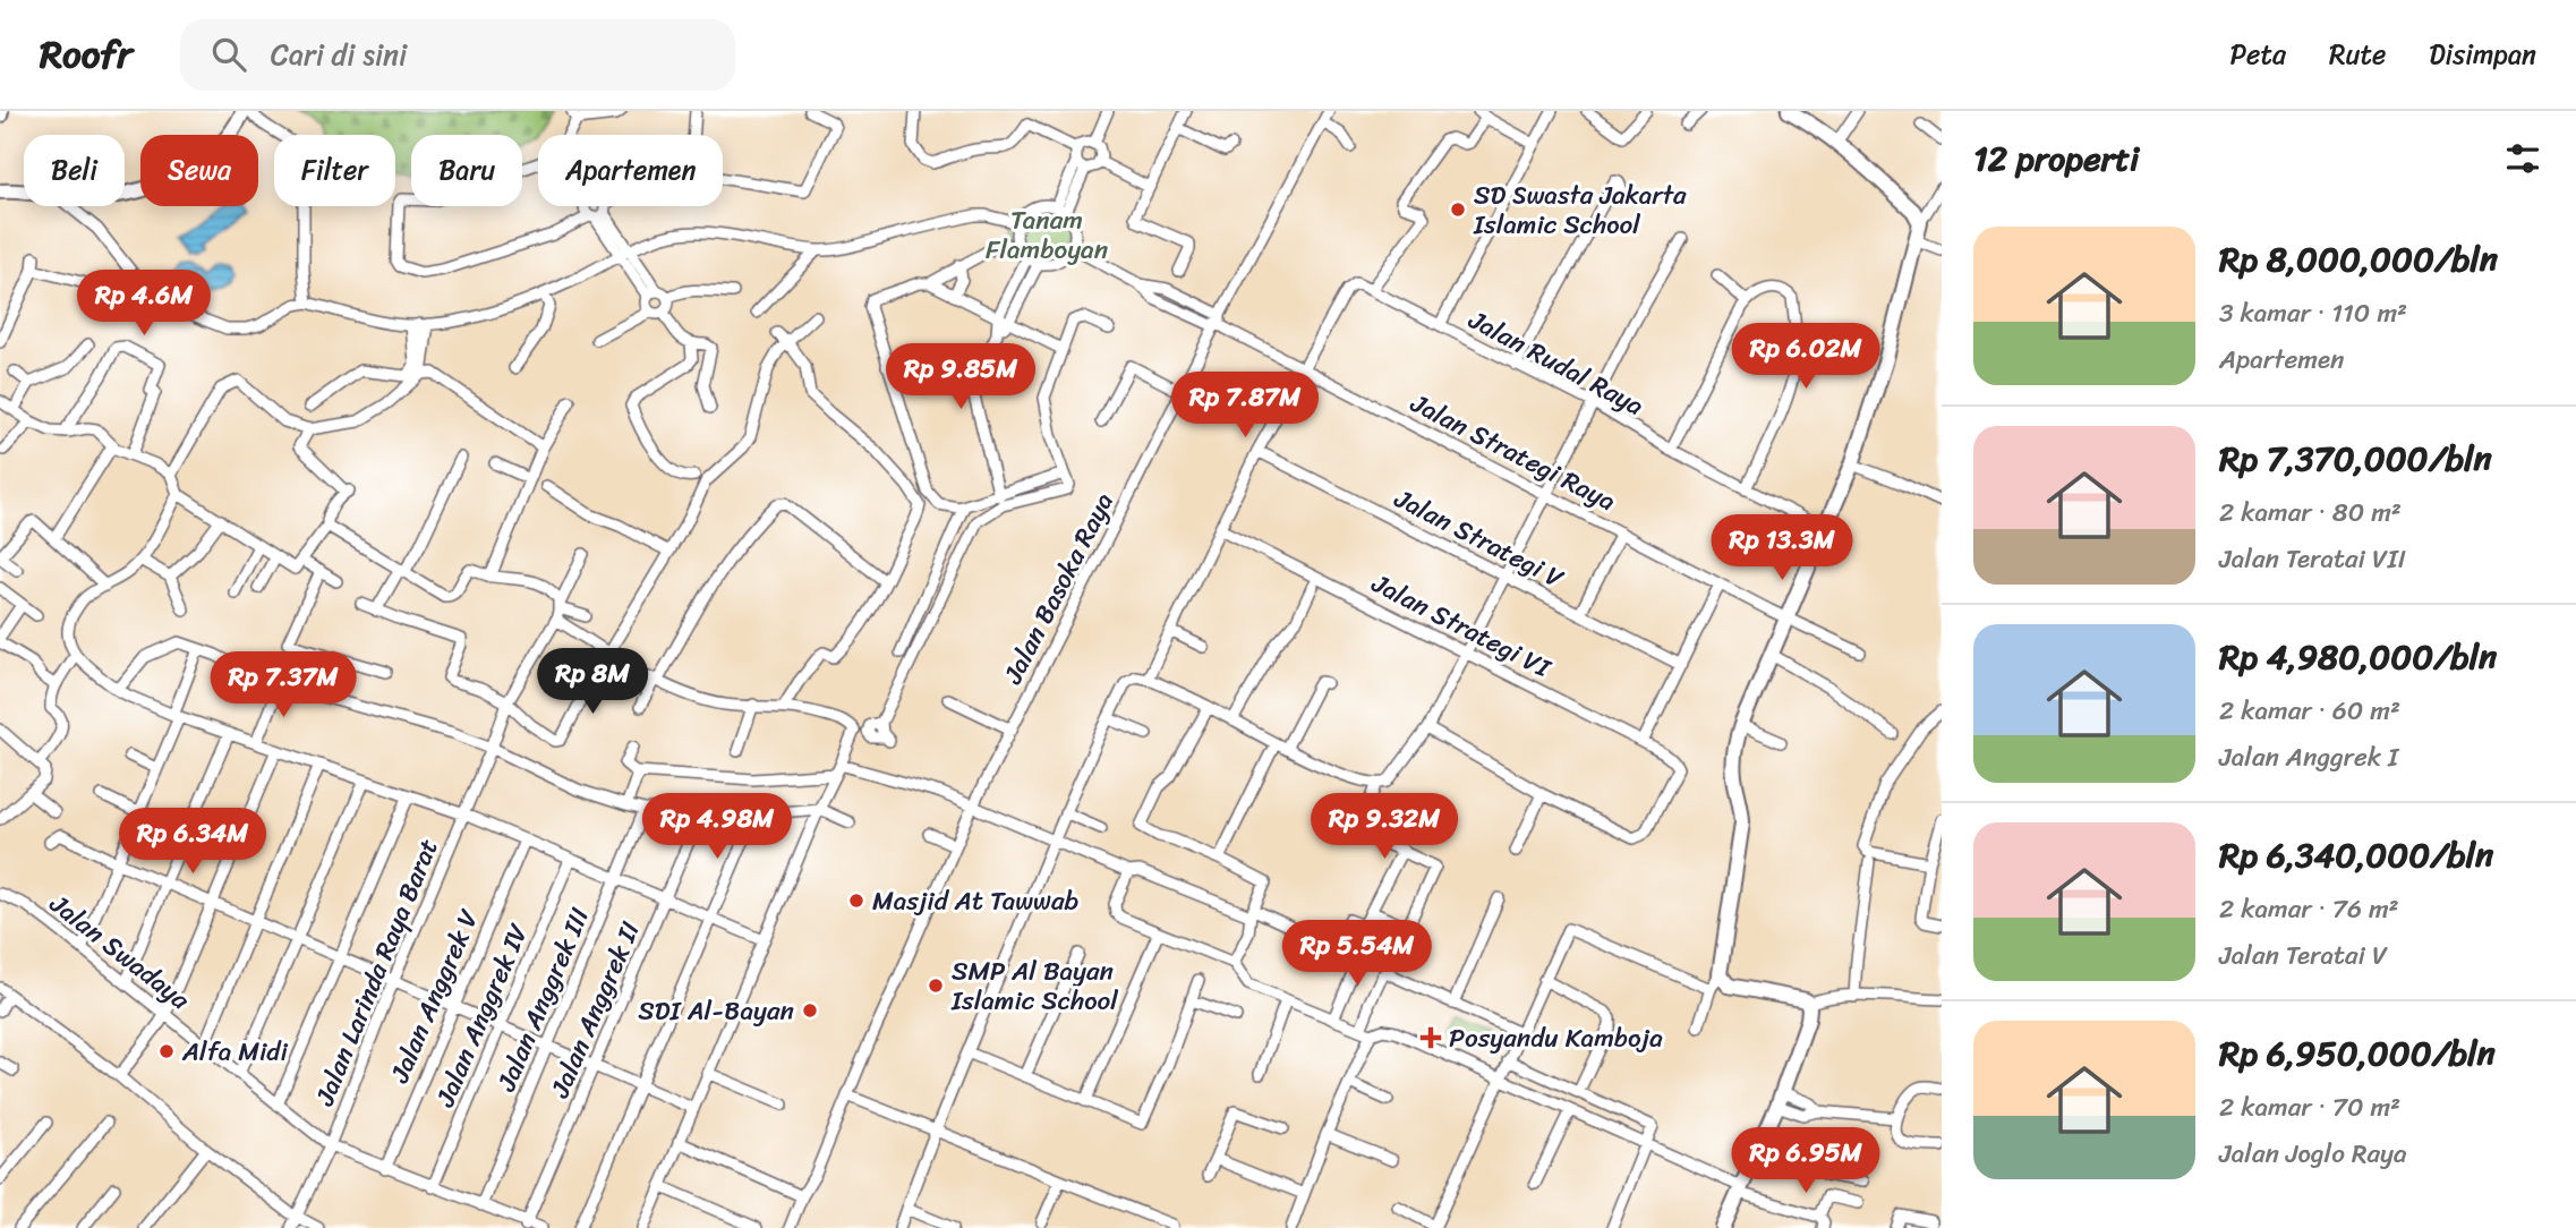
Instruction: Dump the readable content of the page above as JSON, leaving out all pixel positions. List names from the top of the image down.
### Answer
{
  "streets": {
    "street": [
      "Jalan Rudal Raya",
      "Jalan Strategi Raya",
      "Jalan Strategi V",
      "Jalan Basoka Raya",
      "Jalan Strategi VI",
      "Jalan Swadaya",
      "Jalan Larinda Raya Barat",
      "Jalan Anggrek V",
      "Jalan Anggrek III",
      "Jalan Anggrek II",
      "Jalan Anggrek IV"
    ]
  },
  "crossings": [
    ["Jalan Strategi Raya", "Jalan Basoka Raya"],
    ["Jalan Swadaya", "Jalan Larinda Raya Barat"],
    ["Jalan Swadaya", "Jalan Anggrek V"],
    ["Jalan Swadaya", "Jalan Anggrek III"],
    ["Jalan Swadaya", "Jalan Anggrek II"],
    ["Jalan Swadaya", "Jalan Anggrek IV"]
  ],
  "parks": ["Tanam Flamboyan"],
  "places": {
    "other": [
      "SD Swasta Jakarta Islamic School",
      "Masjid At Tawwab",
      "SMP Al Bayan Islamic School",
      "SDI Al-Bayan",
      "Alfa Midi"
    ],
    "health": ["Posyandu Kamboja"]
  },
  "page": {
    "header": "Roofr",
    "search": "Cari di sini",
    "nav": ["Peta", "Rute", "Disimpan"],
    "heading": "12 properti",
    "chip": [
      "Beli",
      "Sewa",
      "Filter",
      "Baru",
      "Apartemen"
    ],
    "list": [
      {
        "name": "Rp 8,000,000/bln",
        "note": "3 kamar · 110 m² · Apartemen"
      },
      {
        "name": "Rp 7,370,000/bln",
        "note": "2 kamar · 80 m² · Jalan Teratai VII"
      },
      {
        "name": "Rp 4,980,000/bln",
        "note": "2 kamar · 60 m² · Jalan Anggrek I"
      },
      {
        "name": "Rp 6,340,000/bln",
        "note": "2 kamar · 76 m² · Jalan Teratai V"
      },
      {
        "name": "Rp 6,950,000/bln",
        "note": "2 kamar · 70 m² · Jalan Joglo Raya"
      }
    ],
    "price": [
      "Rp 4.6M",
      "Rp 6.02M",
      "Rp 9.85M",
      "Rp 7.87M",
      "Rp 13.3M",
      "Rp 8M",
      "Rp 7.37M",
      "Rp 4.98M",
      "Rp 9.32M",
      "Rp 6.34M",
      "Rp 5.54M",
      "Rp 6.95M"
    ]
  }
}
